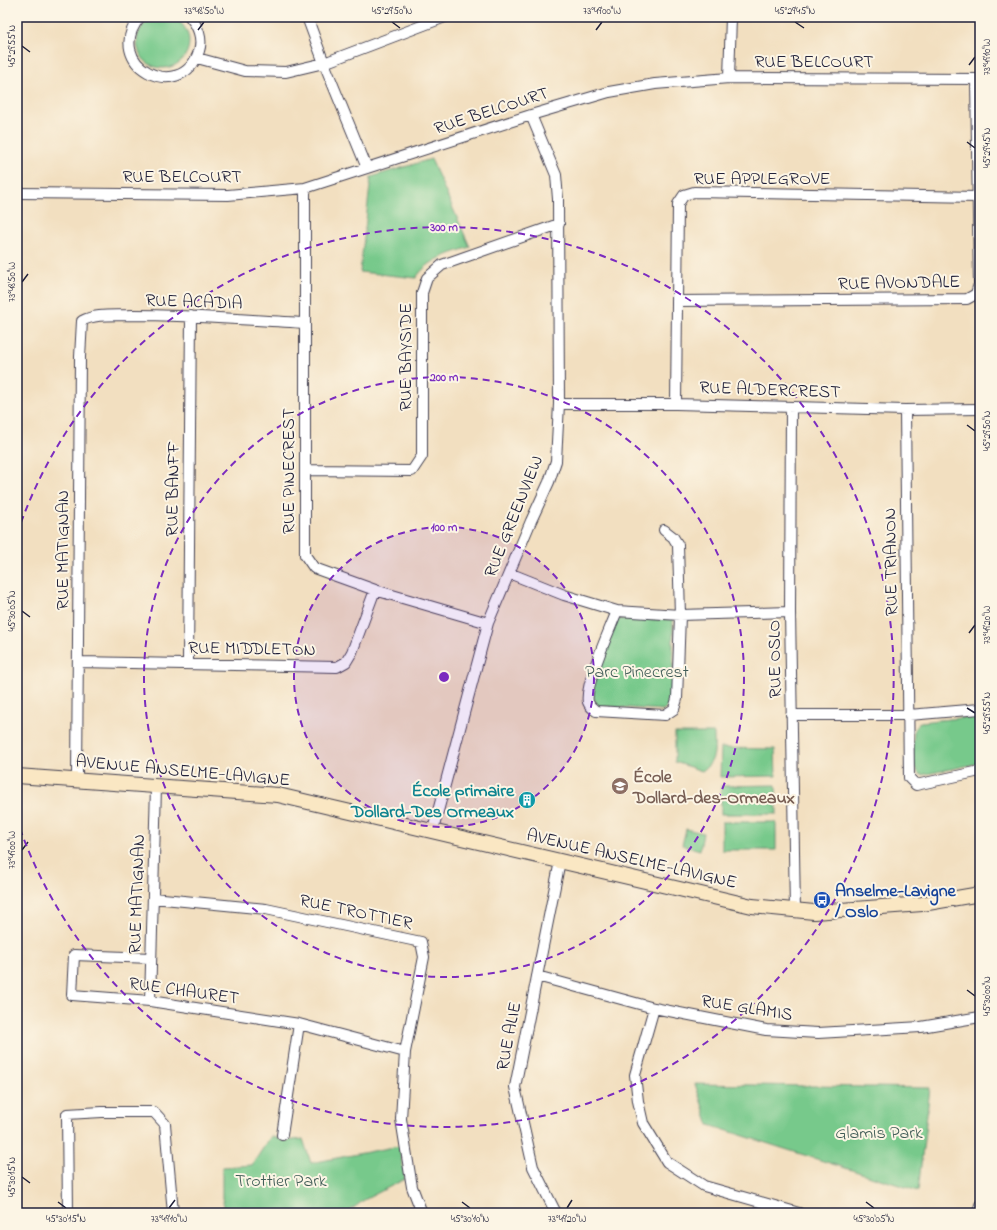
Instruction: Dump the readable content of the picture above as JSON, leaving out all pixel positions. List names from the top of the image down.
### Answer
{
  "streets": {
    "street": [
      "RUE BELCOURT",
      "RUE APPLEGROVE",
      "RUE AVONDALE",
      "RUE ACADIA",
      "RUE BAYSIDE",
      "RUE ALDERCREST",
      "RUE PINECREST",
      "RUE BANFF",
      "RUE GREENVIEW",
      "RUE MATIGNAN",
      "RUE TRIANON",
      "RUE MIDDLETON",
      "RUE OSLO",
      "AVENUE ANSELME-LAVIGNE",
      "RUE TROTTIER",
      "RUE CHAURET",
      "RUE GLAMIS",
      "RUE ALIE"
    ]
  },
  "crossings": [
    ["RUE BELCOURT", "RUE AVONDALE"],
    ["RUE BELCOURT", "RUE PINECREST"],
    ["RUE BELCOURT", "RUE GREENVIEW"],
    ["RUE APPLEGROVE", "RUE AVONDALE"],
    ["RUE APPLEGROVE", "RUE ALDERCREST"],
    ["RUE ACADIA", "RUE PINECREST"],
    ["RUE ACADIA", "RUE BANFF"],
    ["RUE ACADIA", "RUE MATIGNAN"],
    ["RUE BAYSIDE", "RUE PINECREST"],
    ["RUE BAYSIDE", "RUE GREENVIEW"],
    ["RUE ALDERCREST", "RUE GREENVIEW"],
    ["RUE ALDERCREST", "RUE TRIANON"],
    ["RUE ALDERCREST", "RUE OSLO"],
    ["RUE PINECREST", "RUE GREENVIEW"],
    ["RUE PINECREST", "RUE MIDDLETON"],
    ["RUE BANFF", "RUE MIDDLETON"],
    ["RUE GREENVIEW", "AVENUE ANSELME-LAVIGNE"],
    ["RUE MATIGNAN", "RUE MIDDLETON"],
    ["RUE MATIGNAN", "AVENUE ANSELME-LAVIGNE"],
    ["RUE MATIGNAN", "RUE TROTTIER"],
    ["RUE MATIGNAN", "RUE CHAURET"],
    ["RUE OSLO", "AVENUE ANSELME-LAVIGNE"],
    ["AVENUE ANSELME-LAVIGNE", "RUE ALIE"],
    ["RUE TROTTIER", "RUE CHAURET"],
    ["RUE GLAMIS", "RUE ALIE"]
  ],
  "parks": ["Parc Pinecrest", "Glamis Park", "Trottier Park"],
  "places": {
    "school or university": ["École Dollard-des-Ormeaux"],
    "building": ["École primaire Dollard-Des Ormeaux"],
    "bus stop": ["Anselme-Lavigne / Oslo"]
  },
  "coordinates": [
    "73°48'50\"W",
    "45°29'50\"N",
    "73°49'00\"W",
    "45°29'45\"N",
    "45°29'55\"N",
    "73°49'10\"W",
    "45°30'05\"N",
    "73°49'20\"W",
    "45°30'00\"N",
    "45°30'15\"N",
    "45°30'10\"N"
  ],
  "rings": ["300 m", "200 m", "100 m"]
}
